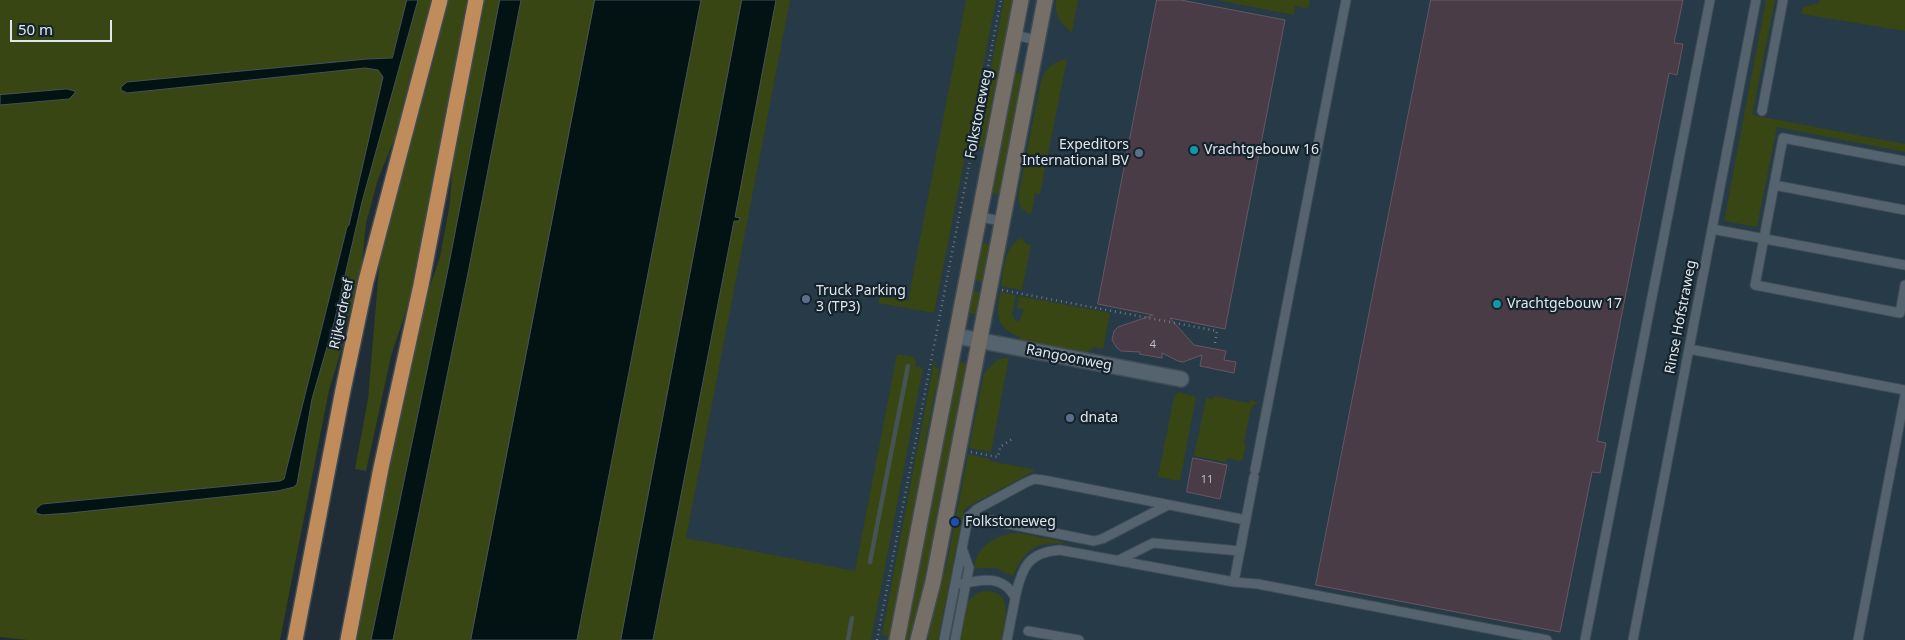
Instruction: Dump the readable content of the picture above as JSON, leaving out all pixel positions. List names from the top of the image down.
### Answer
{
  "streets": {
    "highway": ["Rijkerdreef"],
    "street": ["Folkstoneweg", "Rangoonweg"],
    "lane": ["Rinse Hofstraweg"]
  },
  "crossings": [
    ["Folkstoneweg", "Rangoonweg"]
  ],
  "places": [
    "Vrachtgebouw 16",
    "Expeditors International BV",
    "Truck Parking 3 (TP3)",
    "Vrachtgebouw 17",
    "dnata",
    "Folkstoneweg"
  ],
  "house_numbers": ["4", "11"],
  "scale_bar": "50 m"
}
